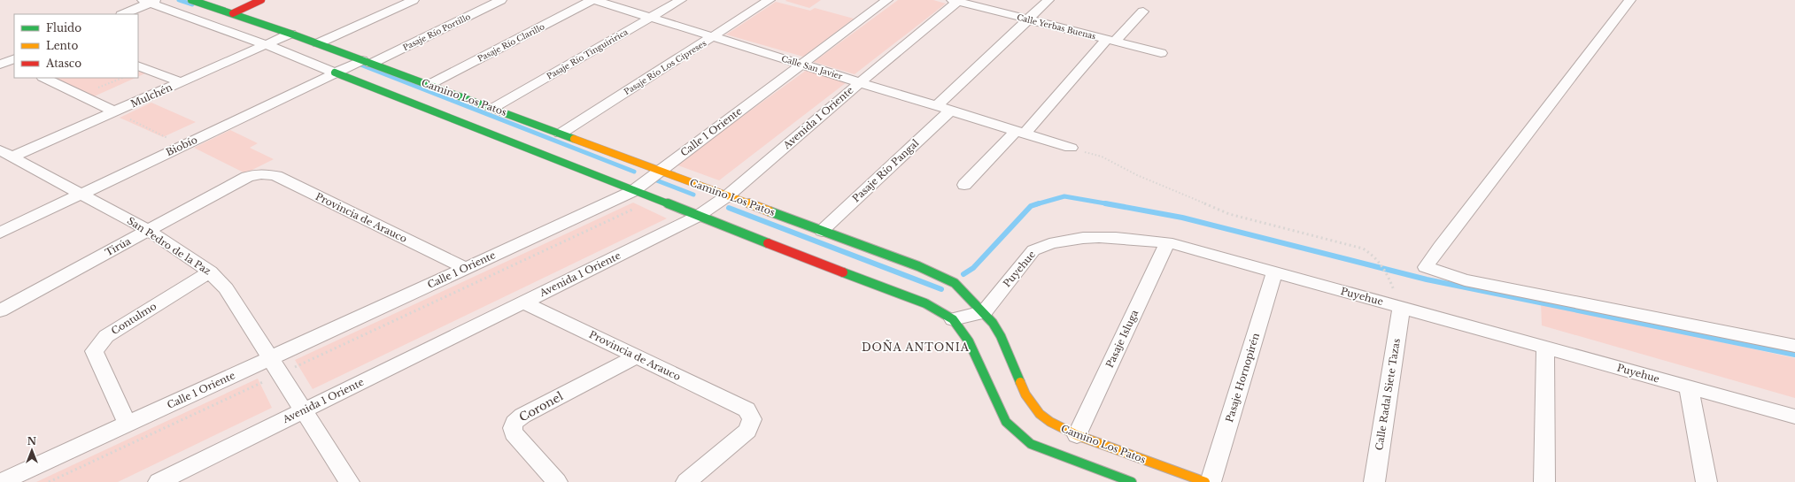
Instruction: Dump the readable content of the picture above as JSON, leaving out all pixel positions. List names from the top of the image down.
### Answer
{
  "streets": {
    "street": [
      "Calle Yerbas Buenas",
      "Pasaje Río Portillo",
      "Pasaje Río Clarillo",
      "Pasaje Río Tinguiririca",
      "Pasaje Río Los Cipreses",
      "Calle San Javier",
      "Mulchén",
      "Camino Los Patos",
      "Avenida 1 Oriente",
      "Calle 1 Oriente",
      "Biobío",
      "Pasaje Río Pangal",
      "Provincia de Arauco",
      "San Pedro de la Paz",
      "Tirúa",
      "Puyehue",
      "Contulmo",
      "Pasaje Isluga",
      "Pasaje Hornopirén",
      "Calle Radal Siete Tazas",
      "Coronel"
    ]
  },
  "crossings": [
    ["Calle Yerbas Buenas", "Avenida 1 Oriente"],
    ["Calle Yerbas Buenas", "Pasaje Río Pangal"],
    ["Pasaje Río Portillo", "Camino Los Patos"],
    ["Pasaje Río Portillo", "Biobío"],
    ["Pasaje Río Clarillo", "Calle San Javier"],
    ["Pasaje Río Clarillo", "Camino Los Patos"],
    ["Pasaje Río Tinguiririca", "Calle San Javier"],
    ["Pasaje Río Tinguiririca", "Camino Los Patos"],
    ["Pasaje Río Los Cipreses", "Calle San Javier"],
    ["Pasaje Río Los Cipreses", "Camino Los Patos"],
    ["Calle San Javier", "Avenida 1 Oriente"],
    ["Calle San Javier", "Calle 1 Oriente"],
    ["Calle San Javier", "Pasaje Río Pangal"],
    ["Mulchén", "Camino Los Patos"],
    ["Mulchén", "San Pedro de la Paz"],
    ["Camino Los Patos", "Avenida 1 Oriente"],
    ["Camino Los Patos", "Calle 1 Oriente"],
    ["Camino Los Patos", "Biobío"],
    ["Camino Los Patos", "Pasaje Río Pangal"],
    ["Camino Los Patos", "Puyehue"],
    ["Camino Los Patos", "Pasaje Isluga"],
    ["Avenida 1 Oriente", "Provincia de Arauco"],
    ["Avenida 1 Oriente", "San Pedro de la Paz"],
    ["Calle 1 Oriente", "Provincia de Arauco"],
    ["Calle 1 Oriente", "San Pedro de la Paz"],
    ["Calle 1 Oriente", "Contulmo"],
    ["Biobío", "San Pedro de la Paz"],
    ["Provincia de Arauco", "Tirúa"],
    ["Provincia de Arauco", "Coronel"],
    ["San Pedro de la Paz", "Tirúa"],
    ["San Pedro de la Paz", "Contulmo"],
    ["Puyehue", "Pasaje Isluga"],
    ["Puyehue", "Pasaje Hornopirén"],
    ["Puyehue", "Calle Radal Siete Tazas"]
  ],
  "districts": ["DOÑA ANTONIA"],
  "legend": ["Fluido", "Lento", "Atasco"],
  "north": "top"
}
